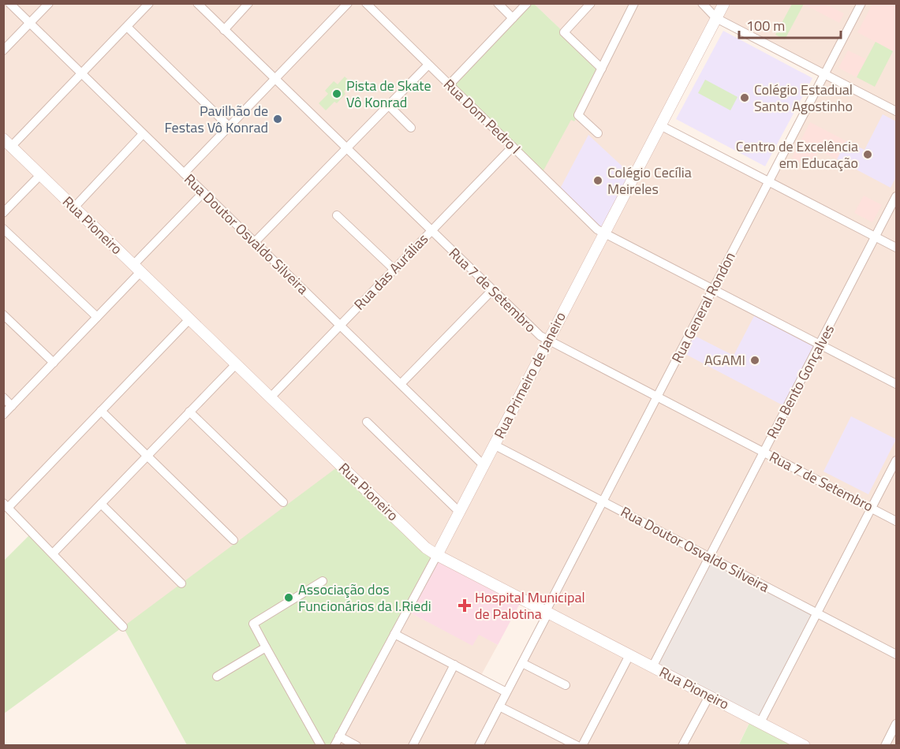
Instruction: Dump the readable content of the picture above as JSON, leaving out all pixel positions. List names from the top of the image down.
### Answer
{
  "streets": {
    "street": [
      "Rua Dom Pedro I",
      "Rua Pioneiro",
      "Rua Doutor Osvaldo Silveira",
      "Rua das Aurálias",
      "Rua 7 de Setembro",
      "Rua General Rondon",
      "Rua Primeiro de Janeiro",
      "Rua Bento Gonçalves"
    ]
  },
  "crossings": [
    ["Rua Dom Pedro I", "Rua das Aurálias"],
    ["Rua Dom Pedro I", "Rua General Rondon"],
    ["Rua Dom Pedro I", "Rua Primeiro de Janeiro"],
    ["Rua Dom Pedro I", "Rua Bento Gonçalves"],
    ["Rua Pioneiro", "Rua das Aurálias"],
    ["Rua Pioneiro", "Rua General Rondon"],
    ["Rua Pioneiro", "Rua Primeiro de Janeiro"],
    ["Rua Pioneiro", "Rua Bento Gonçalves"],
    ["Rua Doutor Osvaldo Silveira", "Rua das Aurálias"],
    ["Rua Doutor Osvaldo Silveira", "Rua General Rondon"],
    ["Rua Doutor Osvaldo Silveira", "Rua Primeiro de Janeiro"],
    ["Rua Doutor Osvaldo Silveira", "Rua Bento Gonçalves"],
    ["Rua das Aurálias", "Rua 7 de Setembro"],
    ["Rua 7 de Setembro", "Rua General Rondon"],
    ["Rua 7 de Setembro", "Rua Primeiro de Janeiro"],
    ["Rua 7 de Setembro", "Rua Bento Gonçalves"]
  ],
  "places": {
    "other": [
      "Pista de Skate Vô Konrad",
      "Colégio Estadual Santo Agostinho",
      "Pavilhão de Festas Vô Konrad",
      "Centro de Excelência em Educação",
      "Colégio Cecília Meireles",
      "AGAMI",
      "Associação dos Funcionários da I.Riedi"
    ],
    "health": ["Hospital Municipal de Palotina"]
  },
  "scale_bar": "100 m"
}
